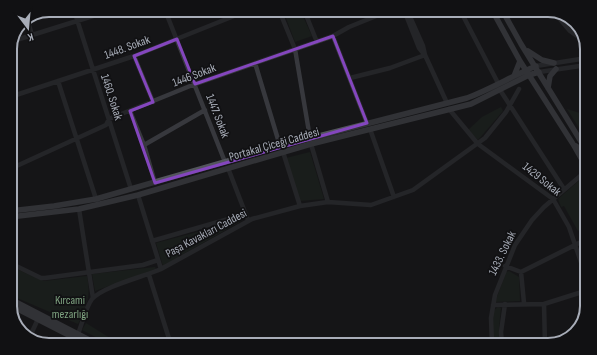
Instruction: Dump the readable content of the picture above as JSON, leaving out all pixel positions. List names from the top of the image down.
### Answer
{
  "streets": {
    "main road": ["Portakal Çiceği Caddesi"],
    "street": [
      "1448. Sokak",
      "1446 Sokak",
      "1460. Sokak",
      "1447. Sokak",
      "1429 Sokak",
      "Paşa Kavakları Caddesi",
      "1433. Sokak"
    ]
  },
  "crossings": [
    ["1448. Sokak", "1460. Sokak"],
    ["1448. Sokak", "1447. Sokak"],
    ["1446 Sokak", "1460. Sokak"],
    ["1446 Sokak", "1447. Sokak"],
    ["1460. Sokak", "Portakal Çiceği Caddesi"],
    ["1447. Sokak", "Portakal Çiceği Caddesi"],
    ["Portakal Çiceği Caddesi", "1429 Sokak"],
    ["1429 Sokak", "Paşa Kavakları Caddesi"],
    ["1429 Sokak", "1433. Sokak"]
  ],
  "parks": ["Kırcami mezarlığı"],
  "north": "bottom"
}
